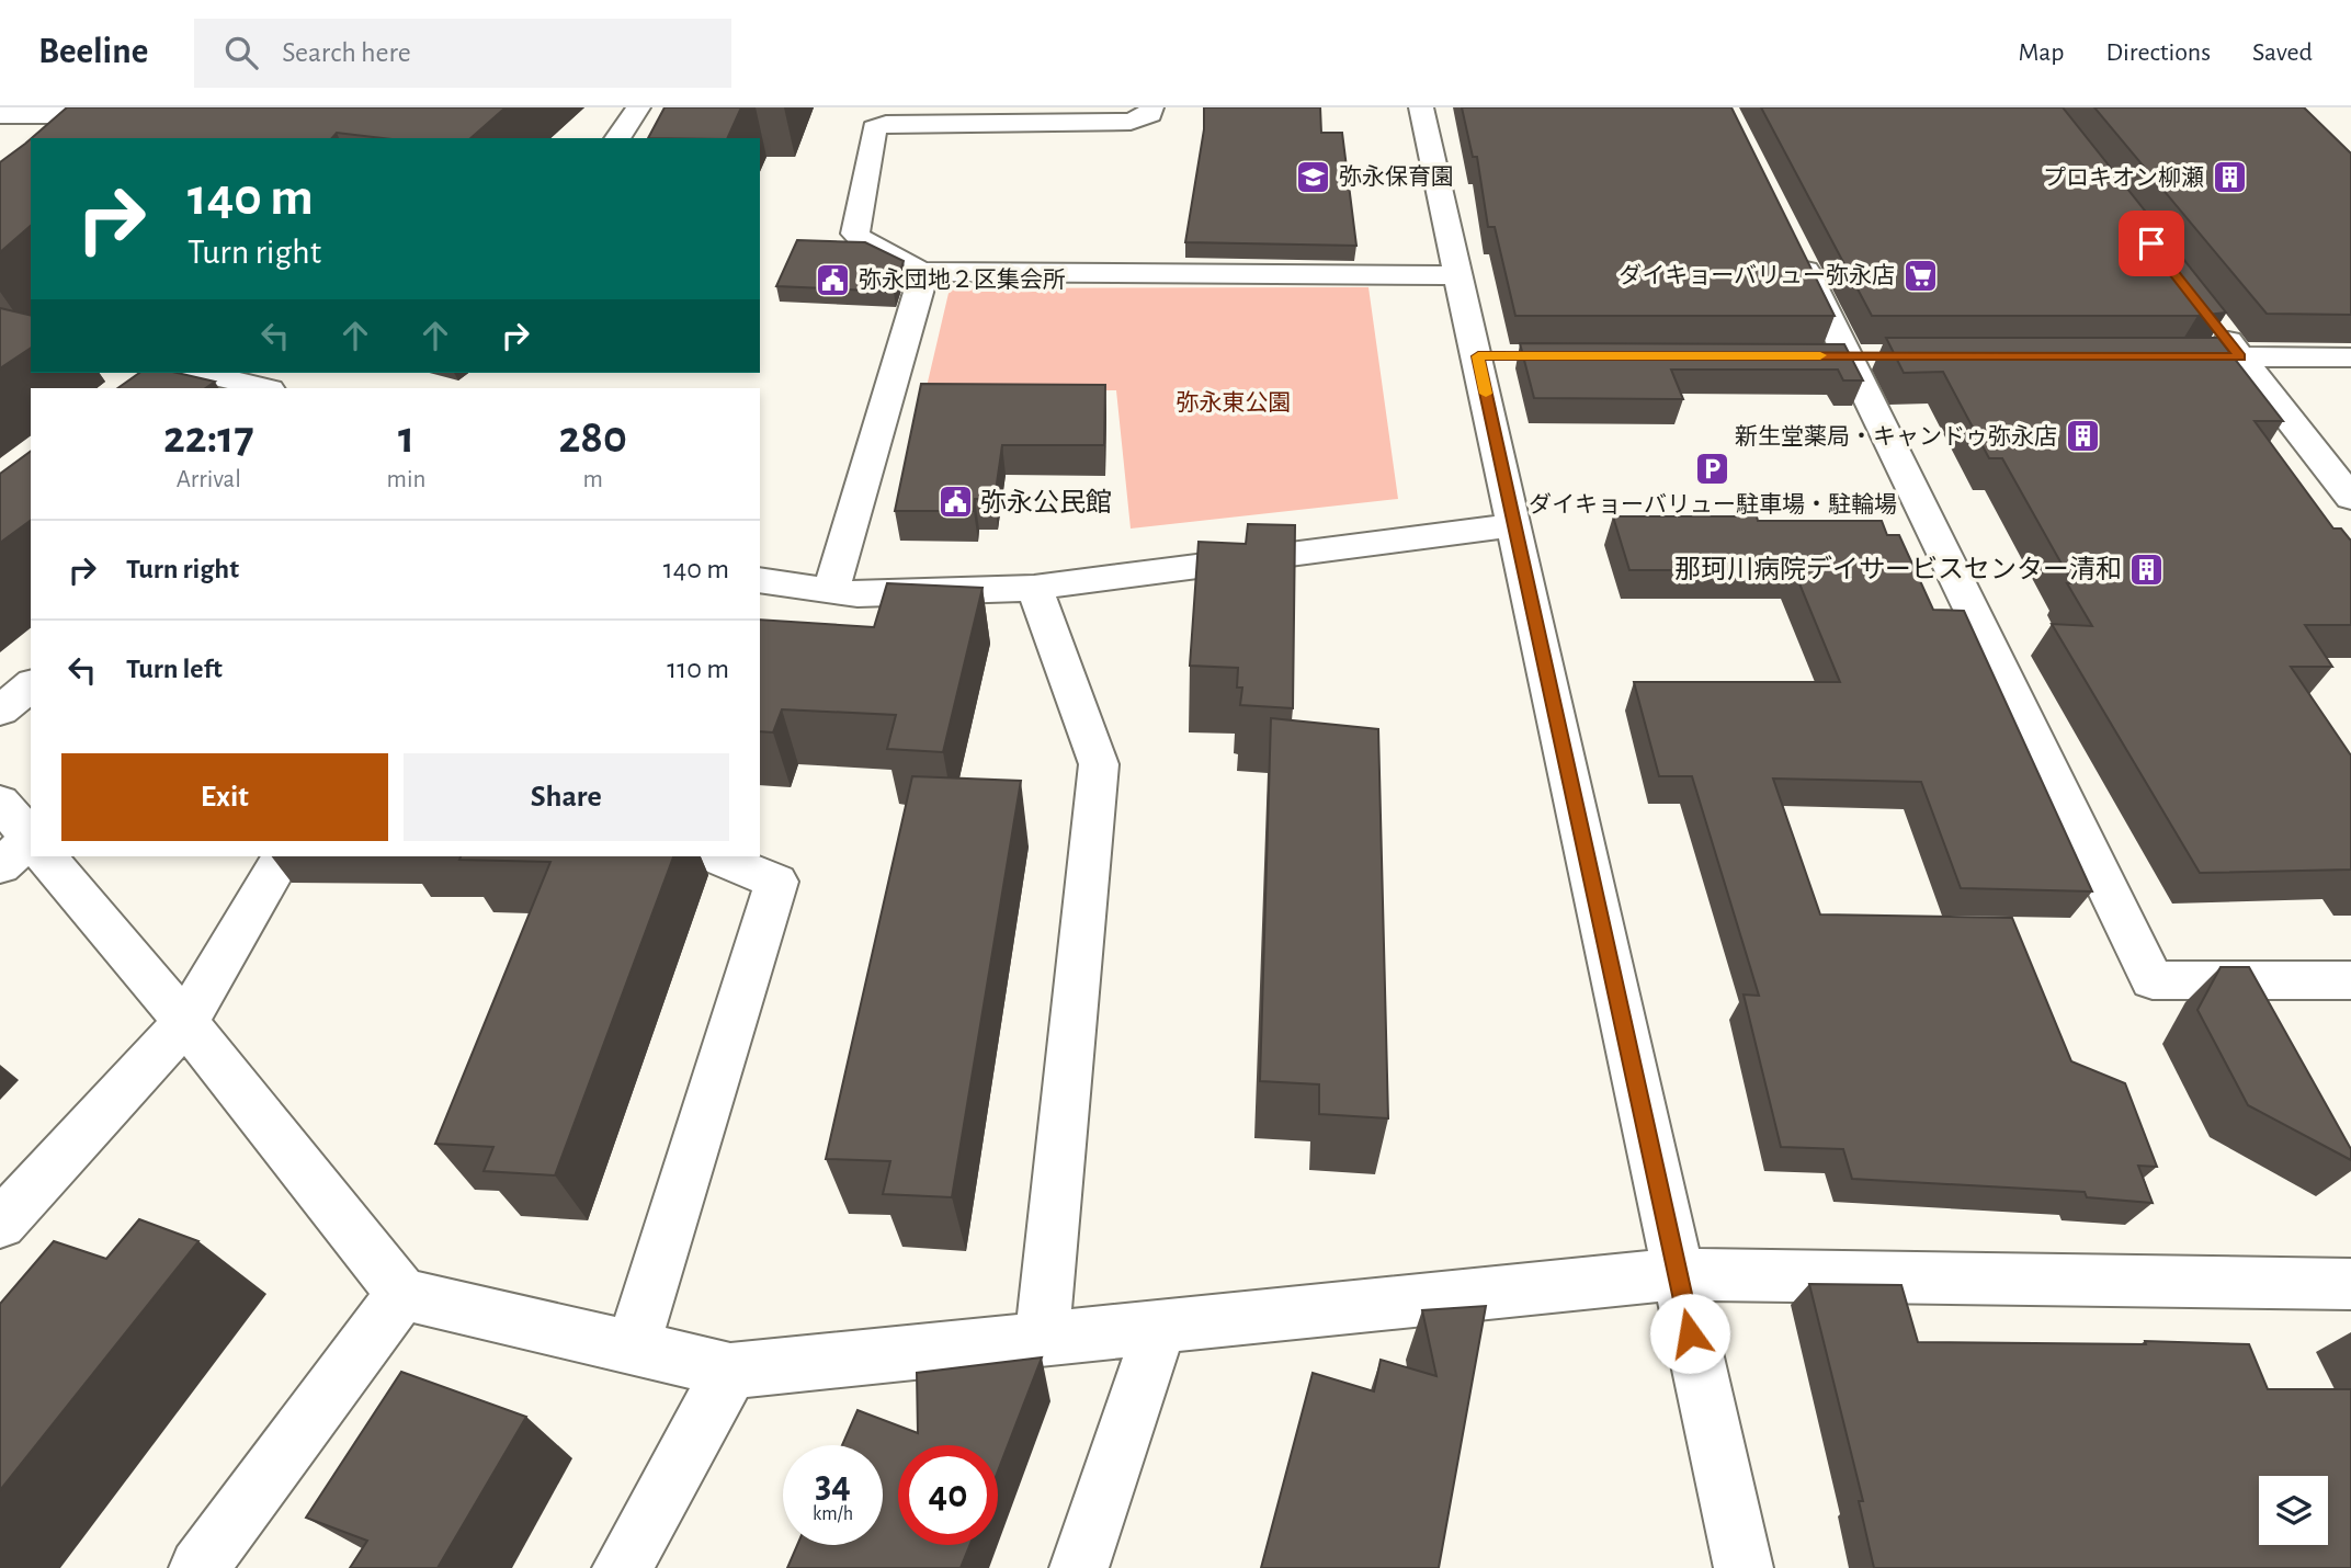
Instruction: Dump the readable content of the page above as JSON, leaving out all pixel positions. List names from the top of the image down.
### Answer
{
  "parks": ["弥永東公園"],
  "places": {
    "school or university": ["弥永保育園"],
    "building": ["プロキオン柳瀬", "新生堂薬局・キャンドゥ弥永店", "那珂川病院デイサービスセンター清和"],
    "supermarket": ["ダイキョーバリュー弥永店"],
    "public building": ["弥永団地２区集会所", "弥永公民館"],
    "parking": ["ダイキョーバリュー駐車場・駐輪場"]
  },
  "page": {
    "header": "Beeline",
    "search": "Search here",
    "nav": ["Map", "Directions", "Saved"],
    "turn": ["140 m", "Turn right"],
    "eta": [
      "22:17",
      "Arrival",
      "1",
      "min",
      "280",
      "m"
    ],
    "list": [
      {
        "name": "Turn right",
        "value": "140 m"
      },
      {
        "name": "Turn left",
        "value": "110 m"
      }
    ],
    "buttons": ["Exit", "Share"],
    "speed": "34 km/h",
    "limit": "40"
  }
}
